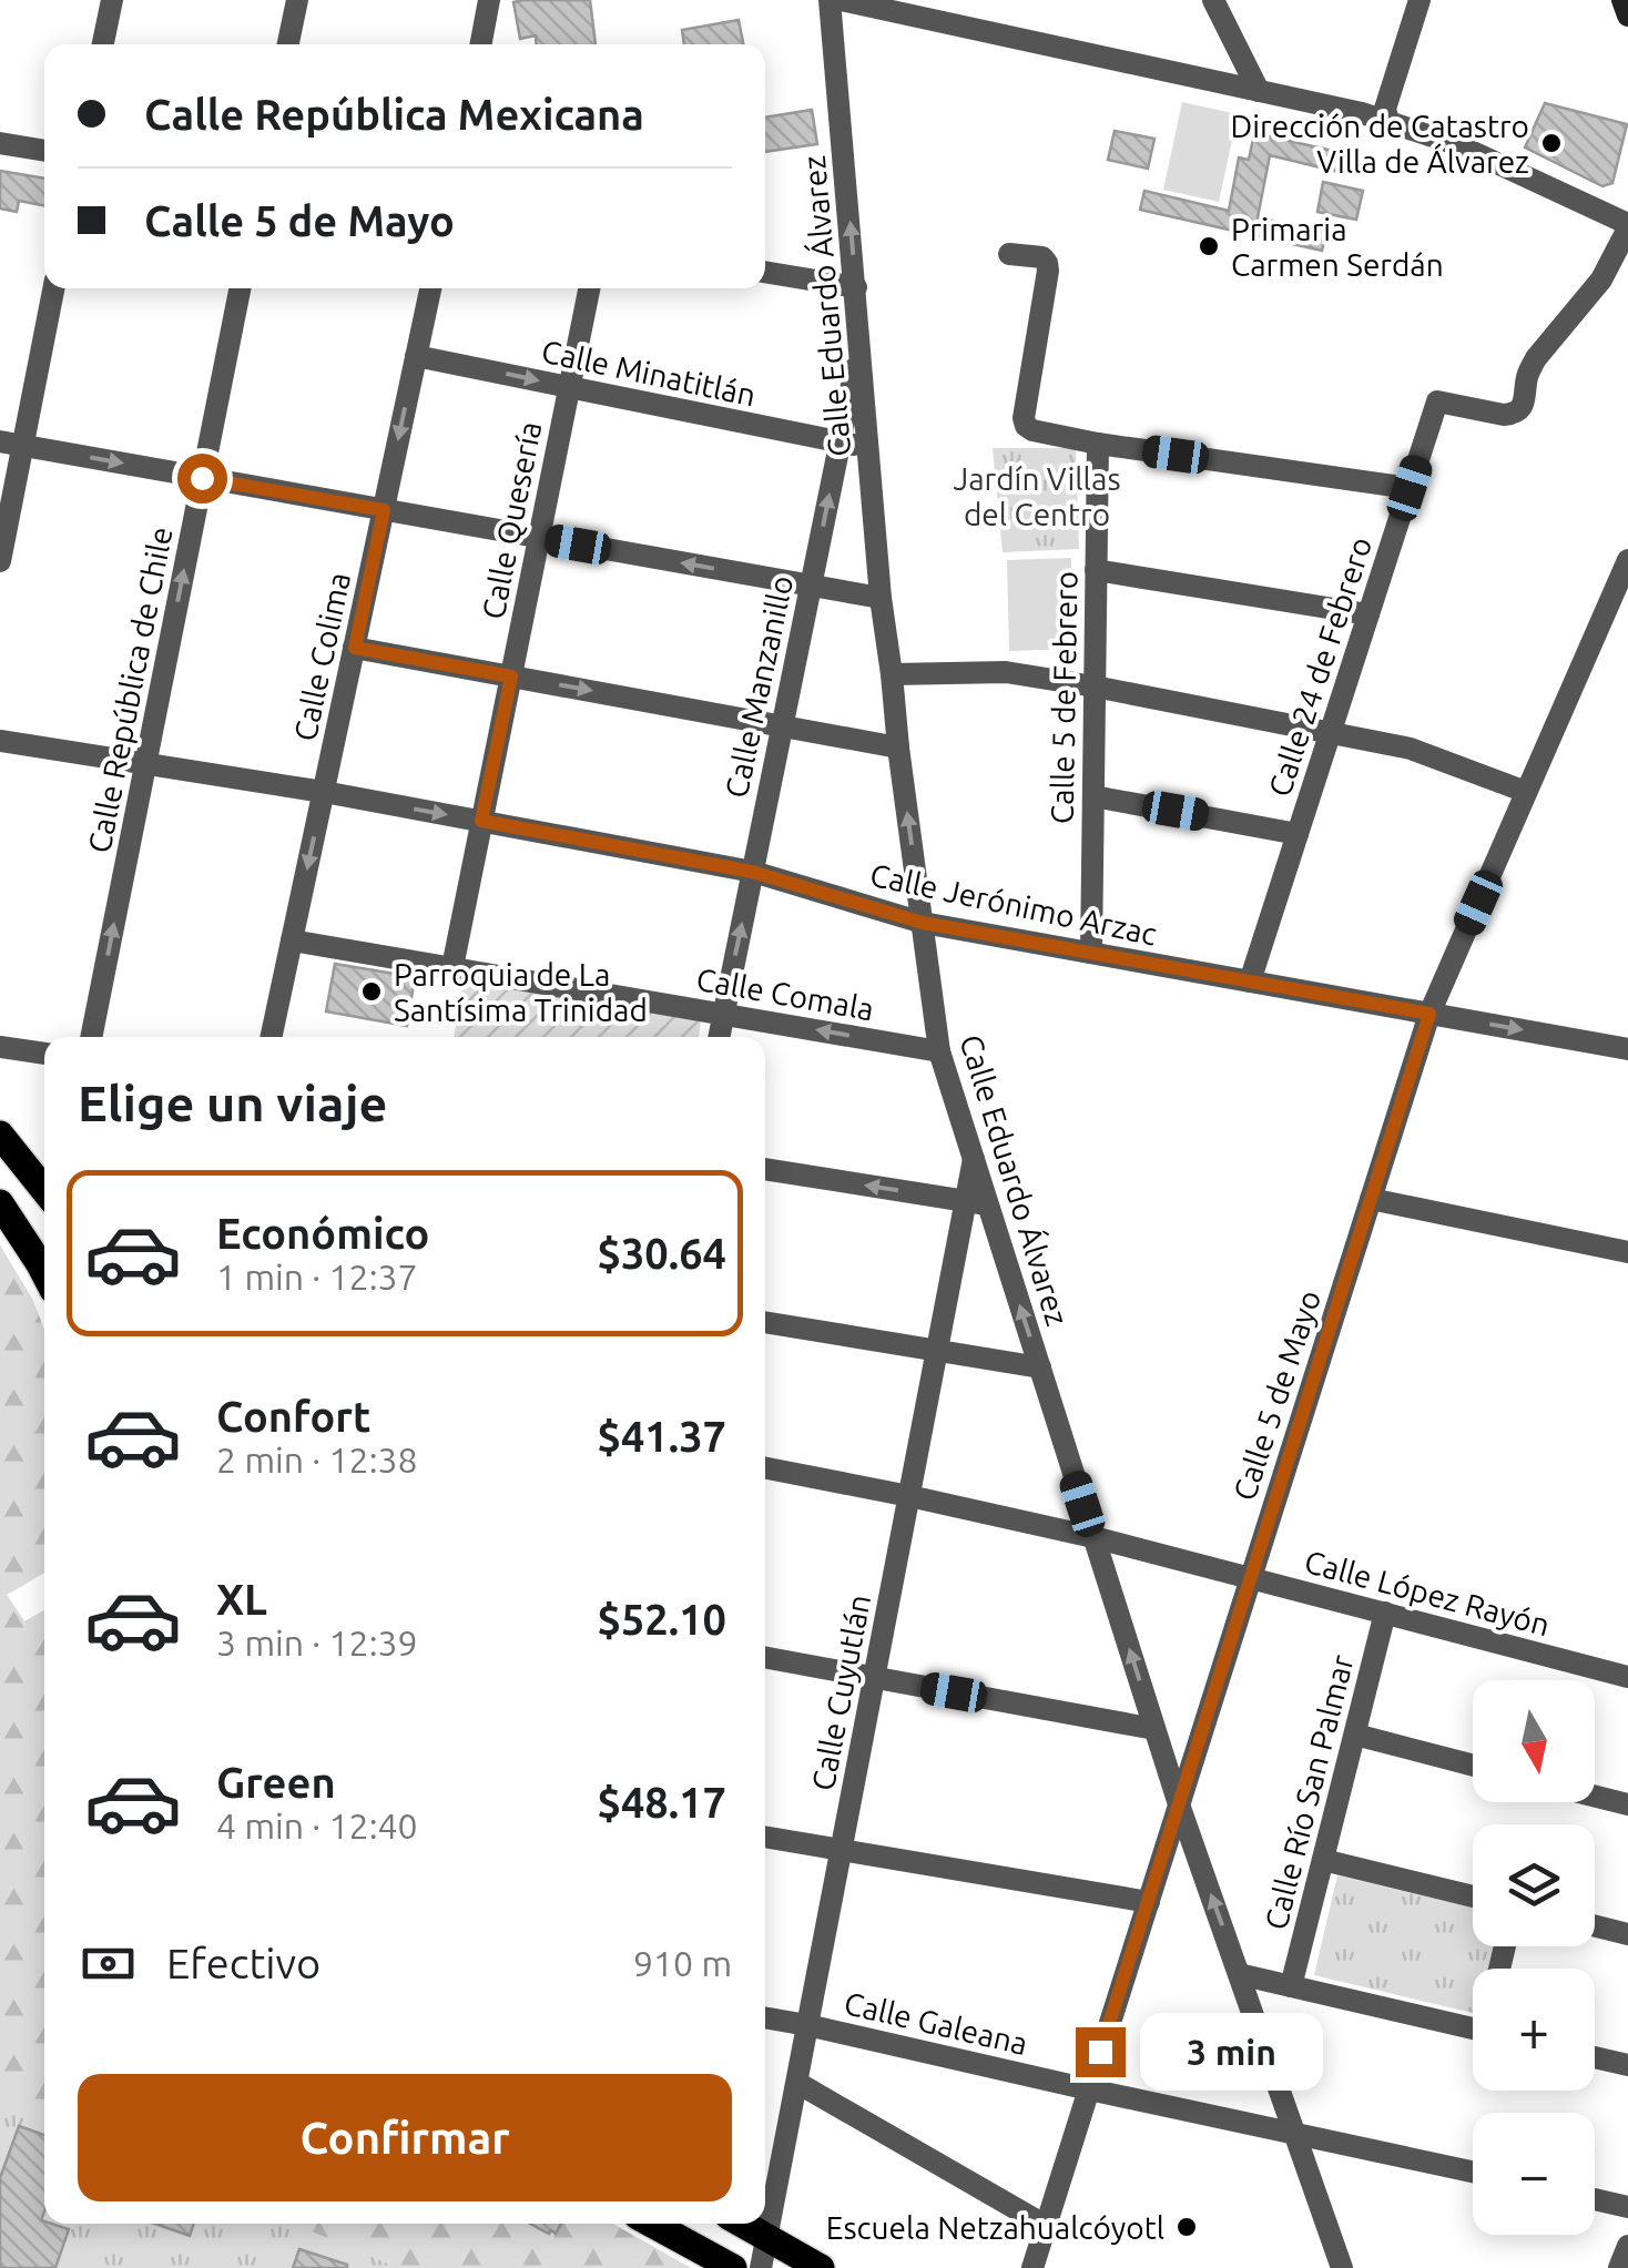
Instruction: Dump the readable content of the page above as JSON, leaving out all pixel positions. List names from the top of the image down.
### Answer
{
  "streets": {
    "street": [
      "Calle Eduardo Álvarez",
      "Calle Minatitlán",
      "Calle Quesería",
      "Calle Colima",
      "Calle 24 de Febrero",
      "Calle Manzanillo",
      "Calle República de Chile",
      "Calle 5 de Febrero",
      "Calle Jerónimo Arzac",
      "Calle Comala",
      "Calle 5 de Mayo",
      "Calle López Rayón",
      "Calle Cuyutlán",
      "Calle Río San Palmar",
      "Calle Galeana"
    ]
  },
  "crossings": [
    ["Calle Eduardo Álvarez", "Calle Minatitlán"],
    ["Calle Eduardo Álvarez", "Calle Manzanillo"],
    ["Calle Eduardo Álvarez", "Calle Jerónimo Arzac"],
    ["Calle Eduardo Álvarez", "Calle Comala"],
    ["Calle Eduardo Álvarez", "Calle 5 de Mayo"],
    ["Calle Eduardo Álvarez", "Calle López Rayón"],
    ["Calle Eduardo Álvarez", "Calle Cuyutlán"],
    ["Calle Eduardo Álvarez", "Calle Galeana"],
    ["Calle Minatitlán", "Calle Quesería"],
    ["Calle Minatitlán", "Calle Colima"],
    ["Calle Minatitlán", "Calle Manzanillo"],
    ["Calle Quesería", "Calle Jerónimo Arzac"],
    ["Calle Quesería", "Calle Comala"],
    ["Calle Colima", "Calle Jerónimo Arzac"],
    ["Calle Colima", "Calle Comala"],
    ["Calle 24 de Febrero", "Calle Jerónimo Arzac"],
    ["Calle Manzanillo", "Calle Jerónimo Arzac"],
    ["Calle Manzanillo", "Calle Comala"],
    ["Calle República de Chile", "Calle Jerónimo Arzac"],
    ["Calle 5 de Febrero", "Calle Jerónimo Arzac"],
    ["Calle Jerónimo Arzac", "Calle 5 de Mayo"],
    ["Calle 5 de Mayo", "Calle López Rayón"],
    ["Calle 5 de Mayo", "Calle Galeana"],
    ["Calle López Rayón", "Calle Cuyutlán"],
    ["Calle López Rayón", "Calle Río San Palmar"],
    ["Calle Cuyutlán", "Calle Galeana"]
  ],
  "one_way": [
    "Calle Eduardo Álvarez",
    "Calle Colima",
    "Calle Manzanillo",
    "Calle República de Chile"
  ],
  "parks": ["Jardín Villas del Centro"],
  "places": [
    "Dirección de Catastro Villa de Álvarez",
    "Primaria Carmen Serdán",
    "Parroquia de La Santísima Trinidad",
    "Escuela Netzahualcóyotl"
  ],
  "north": "bottom",
  "page": {
    "banner": ["Calle República Mexicana", "Calle 5 de Mayo"],
    "heading": "Elige un viaje",
    "list": [
      {
        "name": "Económico",
        "note": "1 min · 12:37",
        "value": "$30.64"
      },
      {
        "name": "Confort",
        "note": "2 min · 12:38",
        "value": "$41.37"
      },
      {
        "name": "XL",
        "note": "3 min · 12:39",
        "value": "$52.10"
      },
      {
        "name": "Green",
        "note": "4 min · 12:40",
        "value": "$48.17"
      }
    ],
    "map_buttons": ["+", "−"],
    "pay": ["Efectivo", "910 m"],
    "bubble": "3 min",
    "buttons": "Confirmar"
  }
}
